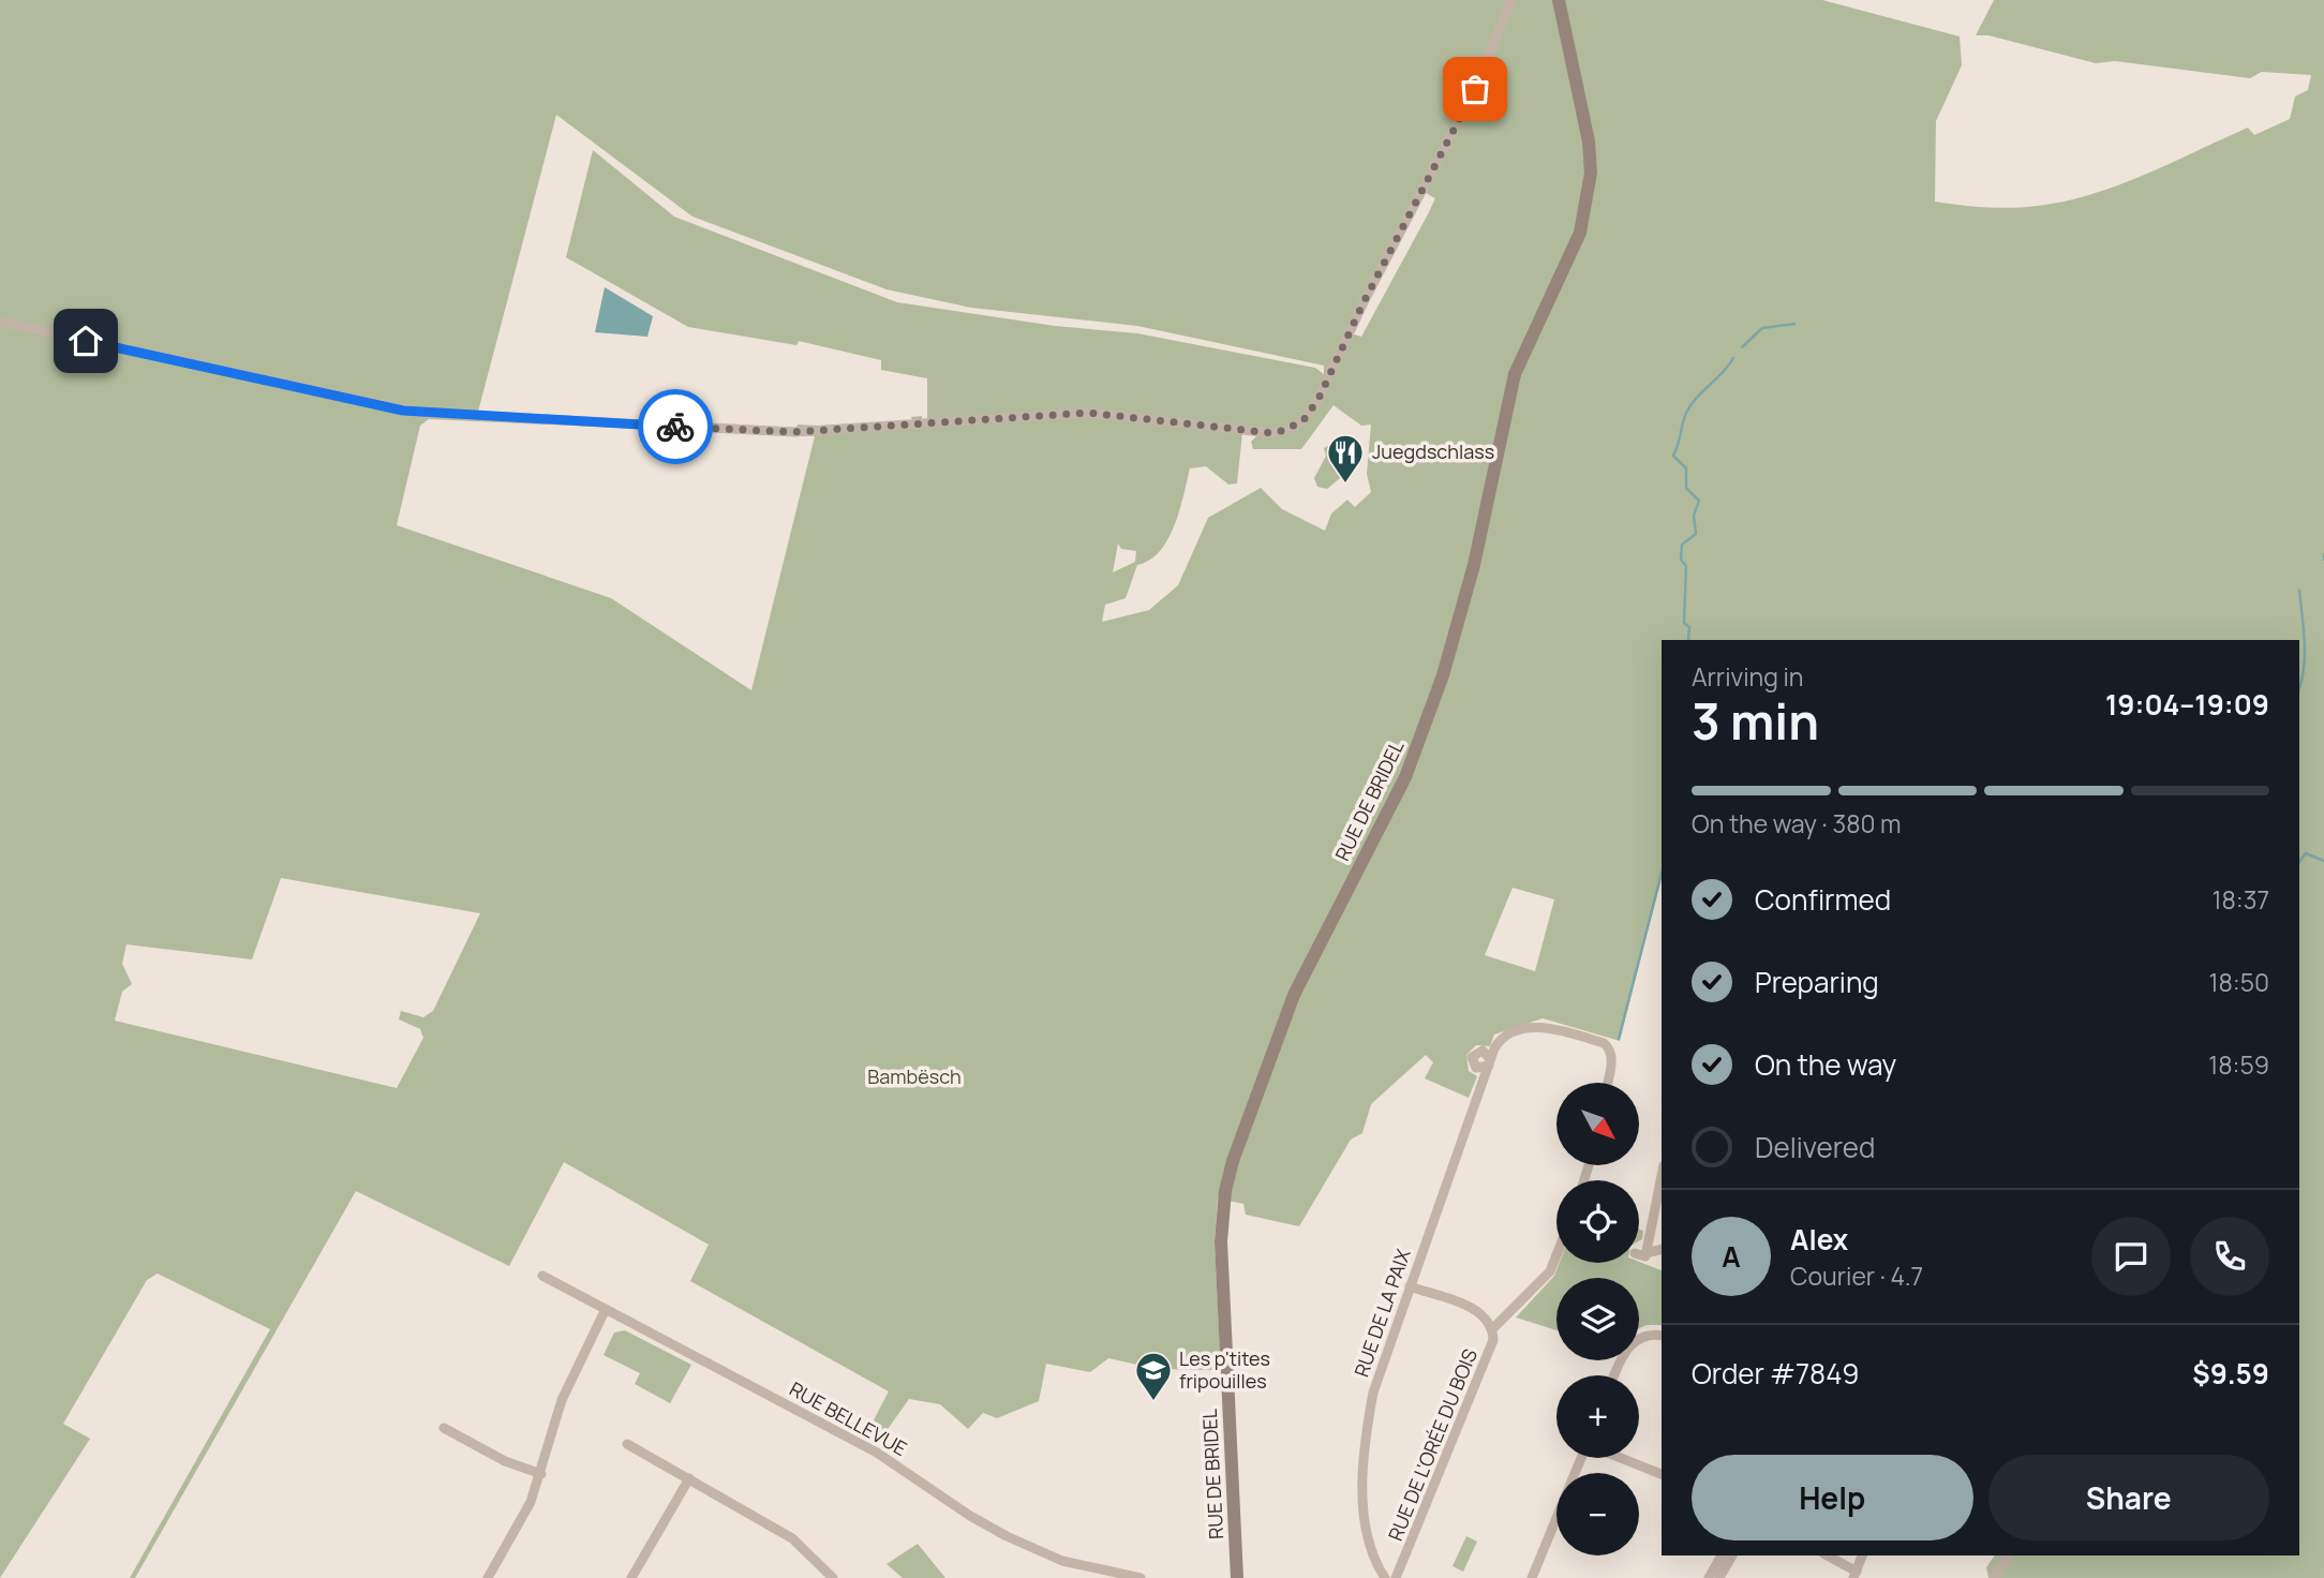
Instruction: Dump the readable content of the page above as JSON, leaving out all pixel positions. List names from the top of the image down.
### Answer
{
  "streets": {
    "main road": ["RUE DE BRIDEL"],
    "street": ["RUE DE LA PAIX", "RUE BELLEVUE", "RUE DE L'ORÉE DU BOIS"]
  },
  "parks": ["Bambësch"],
  "places": {
    "restaurant": ["Juegdschlass"],
    "school or university": ["Les p'tites fripouilles"]
  },
  "north": "bottom right",
  "page": {
    "heading": ["3 min", "Arriving in", "19:04–19:09"],
    "panel": [
      "Alex",
      "Courier · 4.7",
      "Order #7849",
      "$9.59"
    ],
    "bar": "On the way · 380 m",
    "list": [
      ["Confirmed", "18:37"],
      ["Preparing", "18:50"],
      ["On the way", "18:59"],
      "Delivered"
    ],
    "map_buttons": ["+", "−"],
    "round": "A",
    "buttons": ["Help", "Share"]
  }
}
